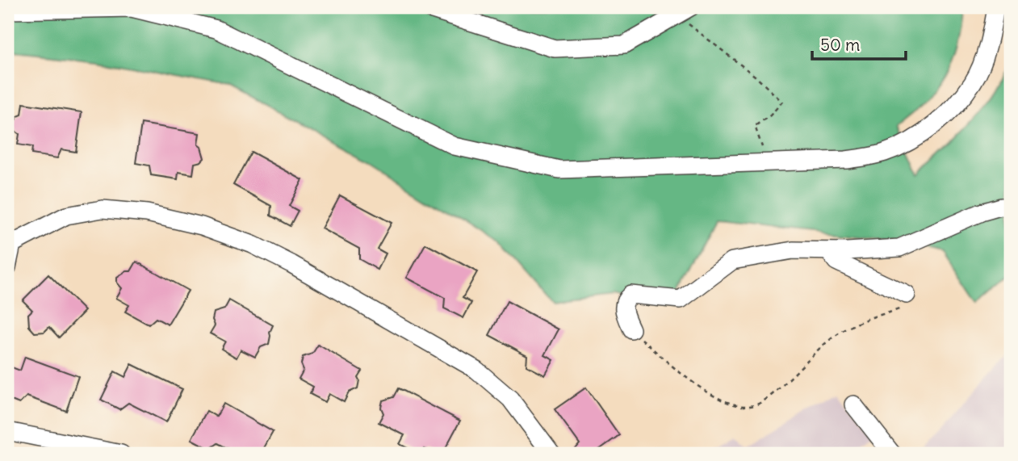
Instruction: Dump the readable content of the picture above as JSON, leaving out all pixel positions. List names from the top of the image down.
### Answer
{
  "scale_bar": "50 m"
}
